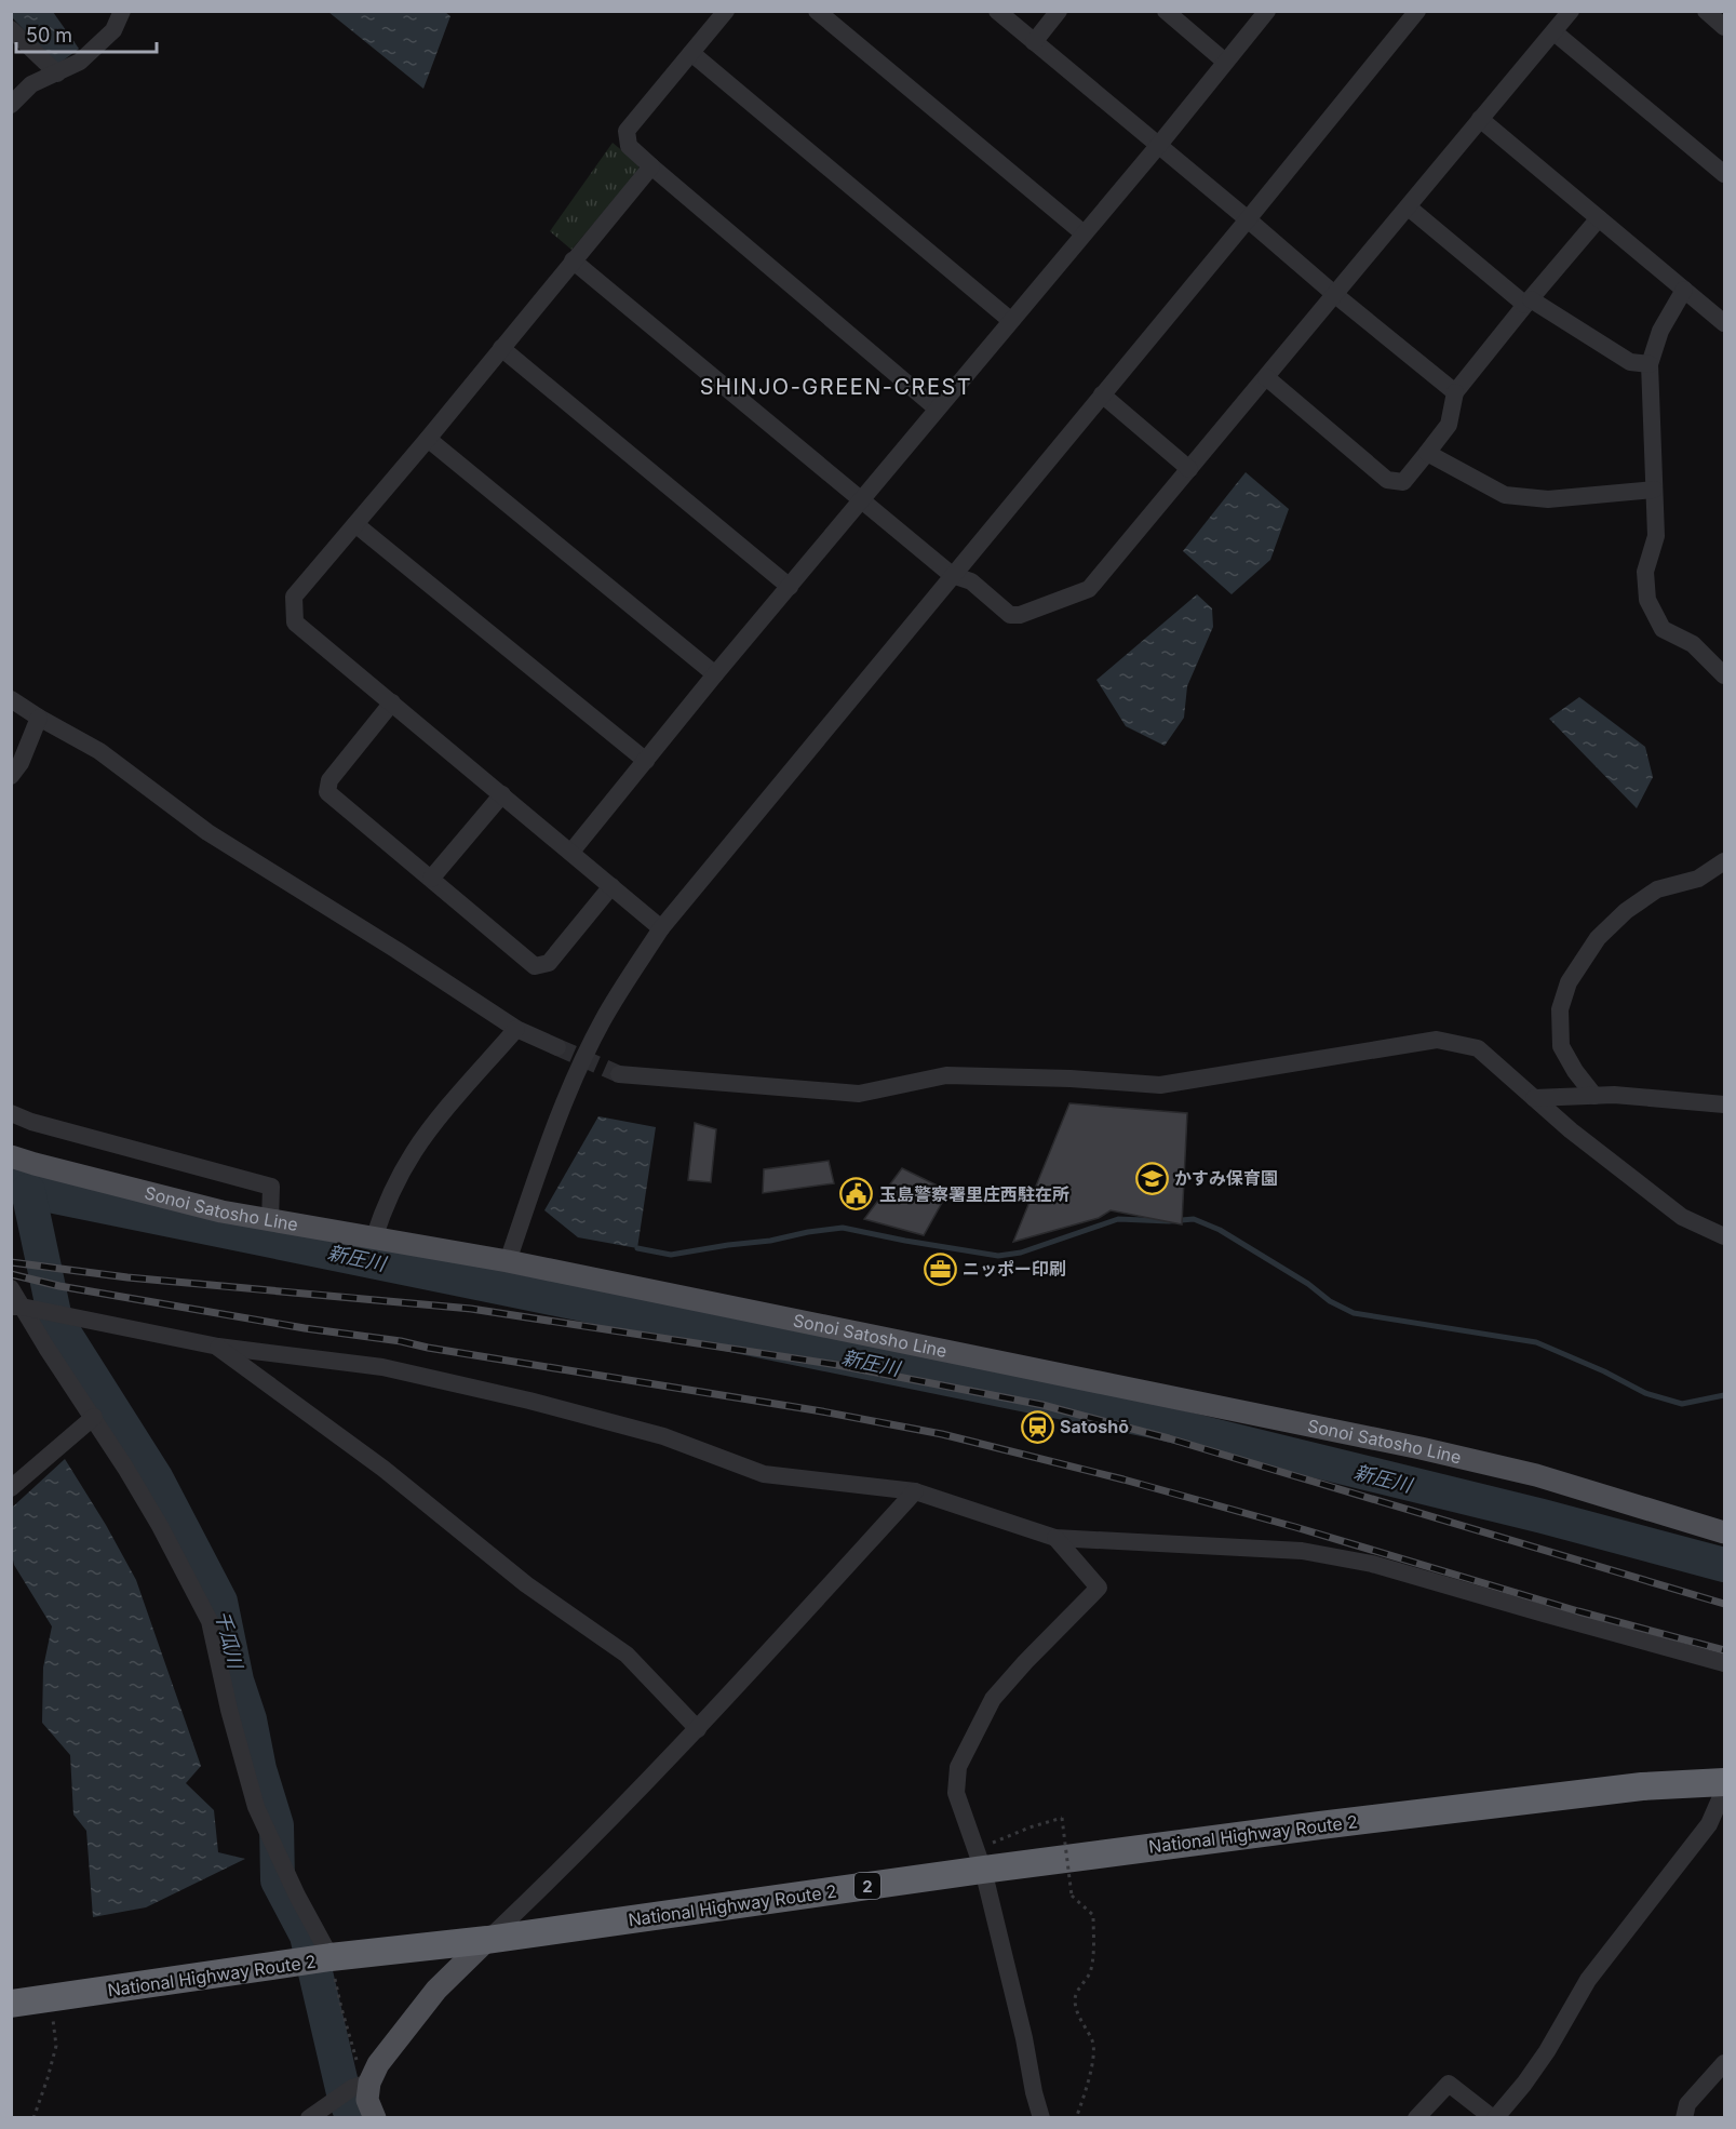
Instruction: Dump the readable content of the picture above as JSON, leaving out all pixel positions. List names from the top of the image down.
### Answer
{
  "streets": {
    "highway": ["National Highway Route 2", "2"],
    "main road": ["Sonoi Satosho Line"]
  },
  "districts": ["SHINJO-GREEN-CREST"],
  "water": ["新圧川", "千瓜川"],
  "places": {
    "school or university": ["かすみ保育園"],
    "public building": ["玉島警察署里庄西駐在所"],
    "office": ["ニッポー印刷"],
    "station": ["Satoshō"]
  },
  "scale_bar": "50 m"
}
